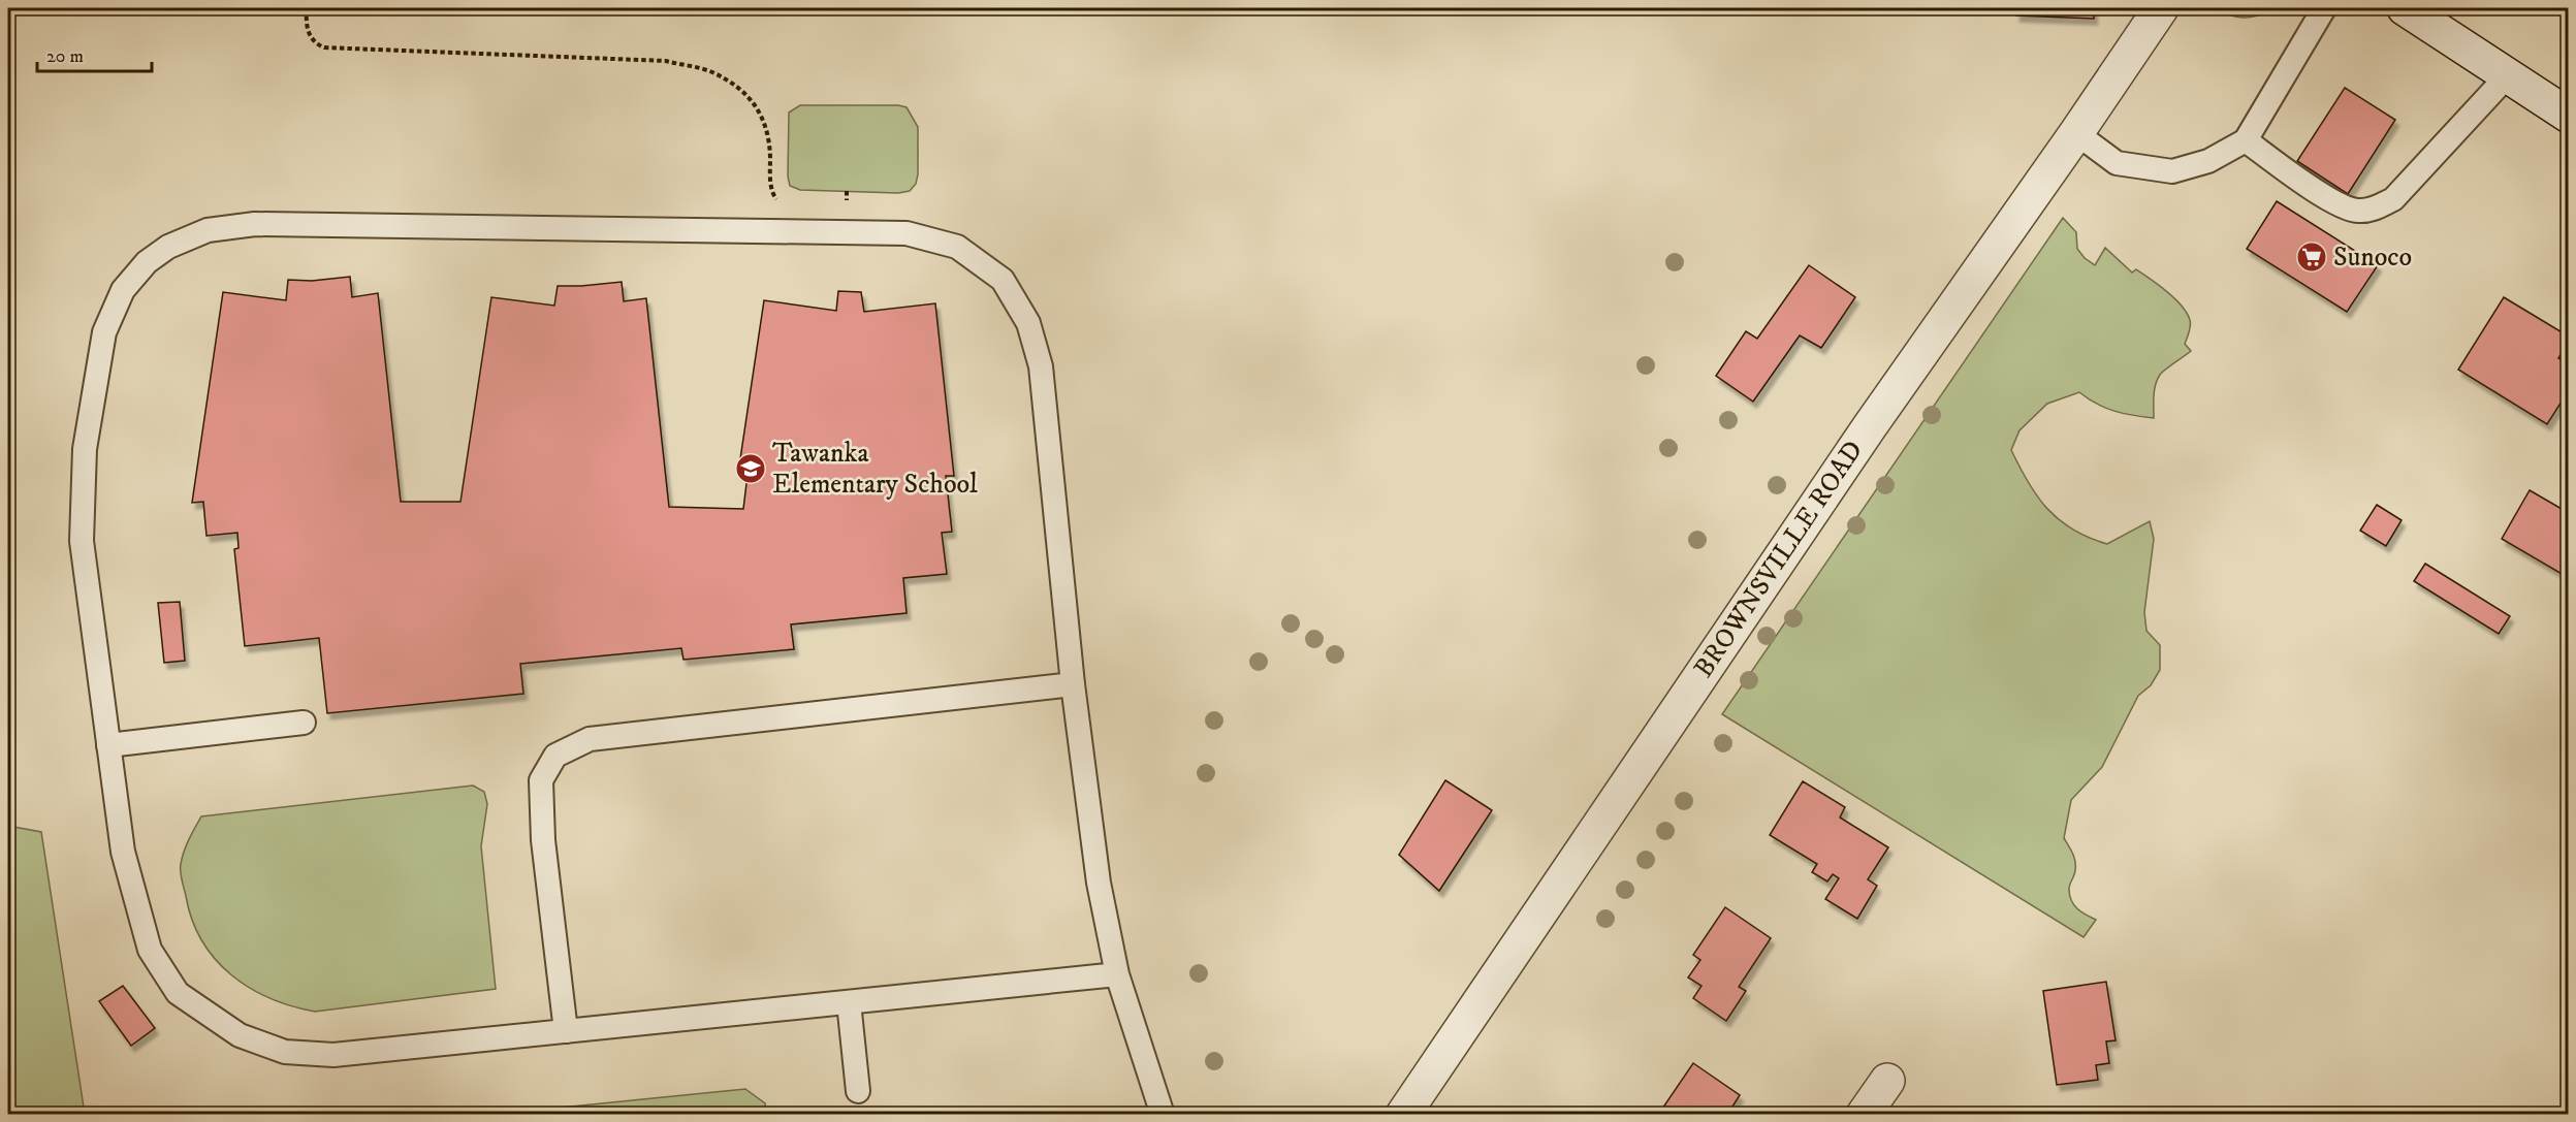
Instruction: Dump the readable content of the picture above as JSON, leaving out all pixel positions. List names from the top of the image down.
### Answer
{
  "streets": {
    "street": ["BROWNSVILLE ROAD"]
  },
  "places": {
    "supermarket": ["Sunoco"],
    "school or university": ["Tawanka Elementary School"]
  },
  "scale_bar": "20 m"
}
